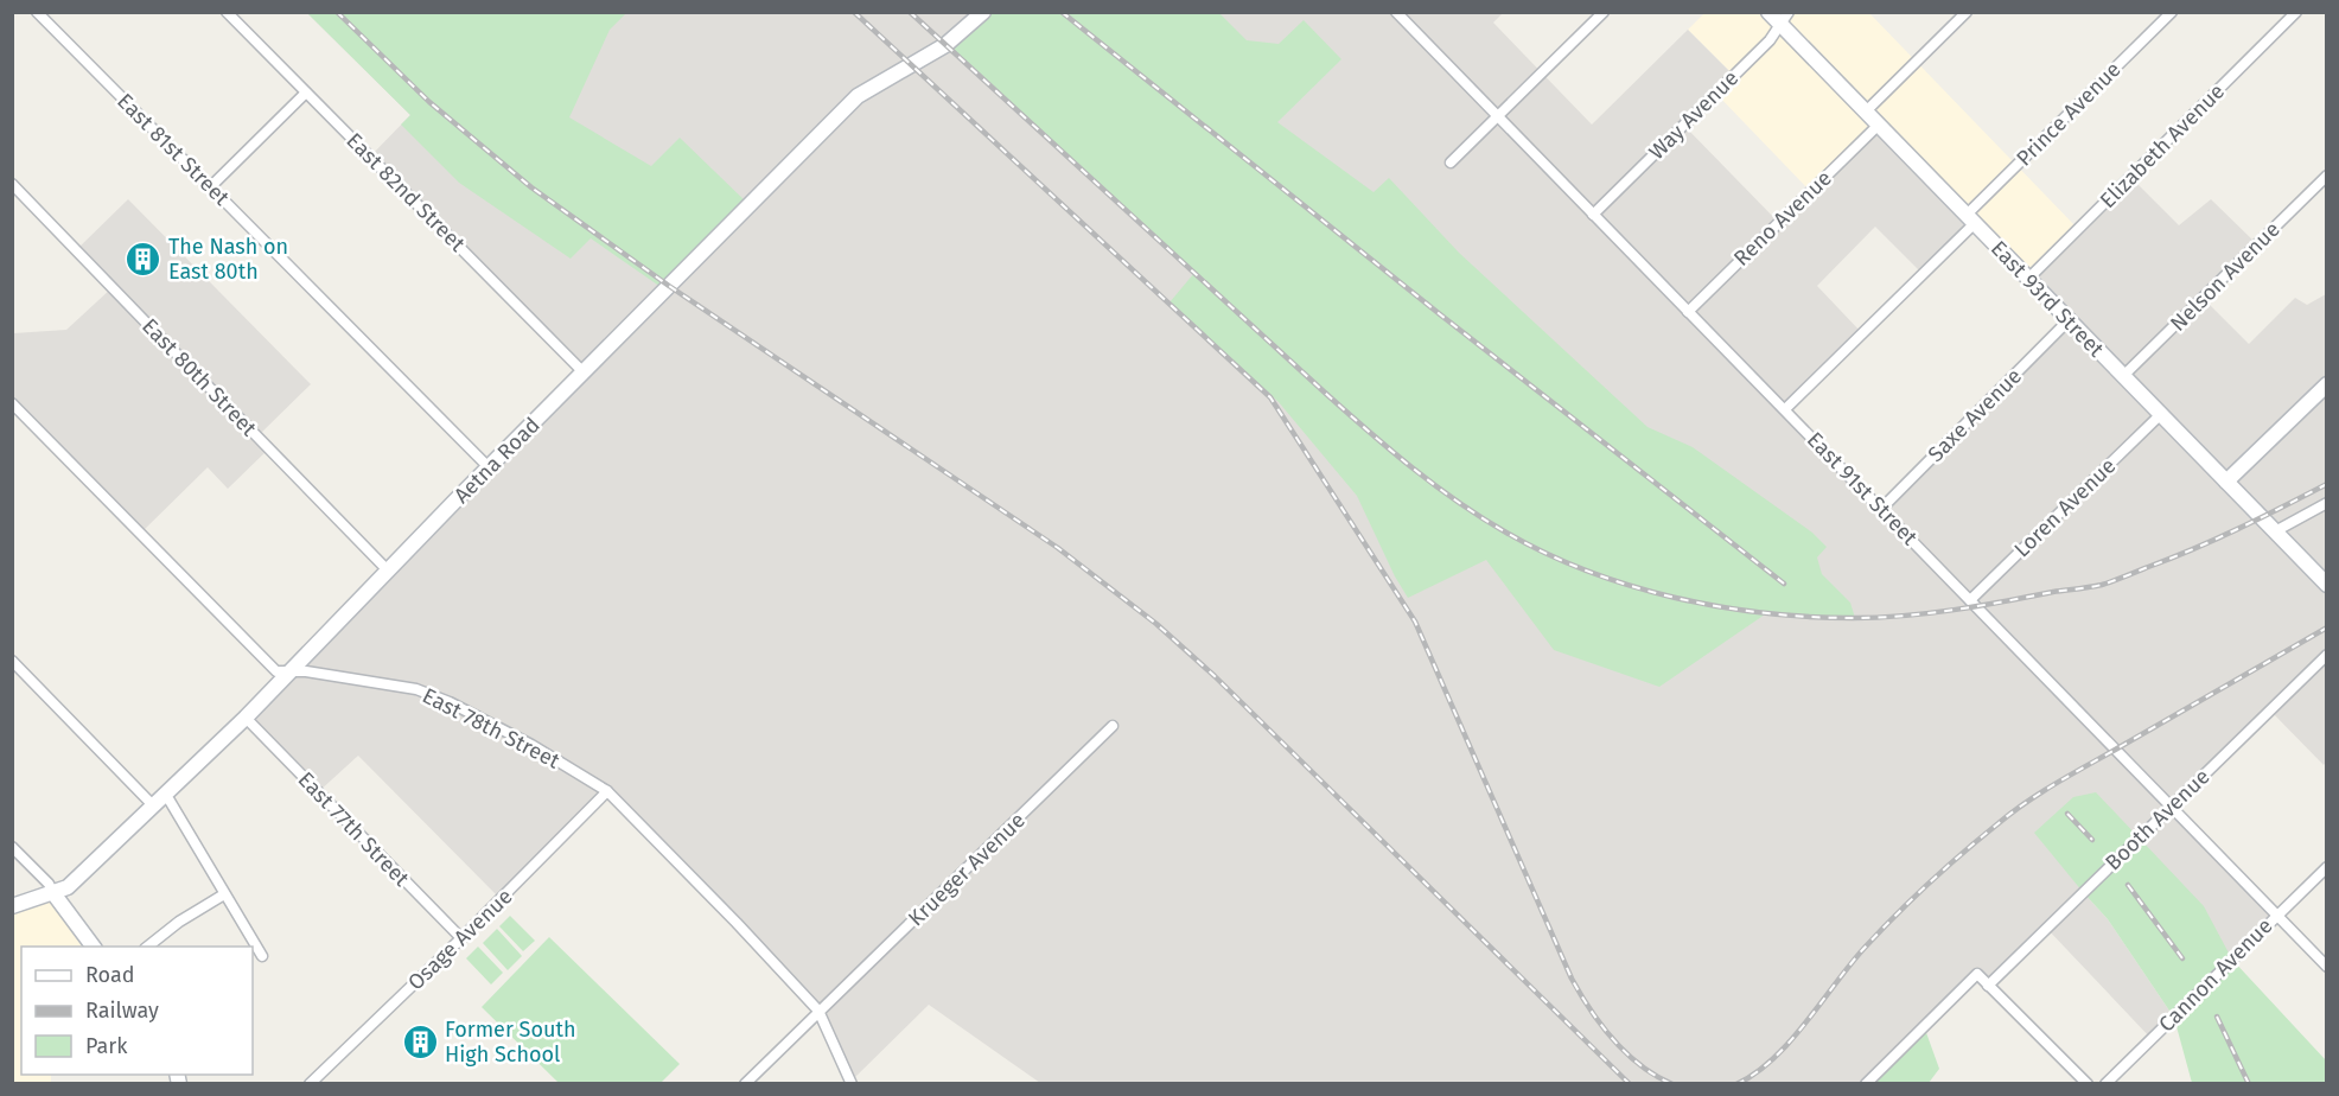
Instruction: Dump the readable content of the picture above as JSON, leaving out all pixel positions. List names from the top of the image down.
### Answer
{
  "streets": {
    "street": [
      "Prince Avenue",
      "Way Avenue",
      "Elizabeth Avenue",
      "East 81st Street",
      "East 82nd Street",
      "Reno Avenue",
      "Nelson Avenue",
      "East 93rd Street",
      "East 80th Street",
      "Saxe Avenue",
      "Aetna Road",
      "East 91st Street",
      "Loren Avenue",
      "East 78th Street",
      "Booth Avenue",
      "East 77th Street",
      "Krueger Avenue",
      "Osage Avenue",
      "Cannon Avenue"
    ]
  },
  "crossings": [
    ["Prince Avenue", "East 93rd Street"],
    ["Prince Avenue", "East 91st Street"],
    ["Way Avenue", "East 93rd Street"],
    ["Way Avenue", "East 91st Street"],
    ["Elizabeth Avenue", "East 93rd Street"],
    ["East 81st Street", "Aetna Road"],
    ["East 82nd Street", "Aetna Road"],
    ["Reno Avenue", "East 93rd Street"],
    ["Reno Avenue", "East 91st Street"],
    ["Nelson Avenue", "East 93rd Street"],
    ["East 93rd Street", "Saxe Avenue"],
    ["East 93rd Street", "Loren Avenue"],
    ["East 80th Street", "Aetna Road"],
    ["Saxe Avenue", "East 91st Street"],
    ["Aetna Road", "East 78th Street"],
    ["Aetna Road", "East 77th Street"],
    ["East 91st Street", "Loren Avenue"],
    ["East 91st Street", "Booth Avenue"],
    ["East 91st Street", "Cannon Avenue"],
    ["East 78th Street", "Krueger Avenue"],
    ["East 78th Street", "Osage Avenue"],
    ["East 77th Street", "Osage Avenue"]
  ],
  "places": {
    "building": ["The Nash on East 80th", "Former South High School"]
  },
  "legend": ["Road", "Railway", "Park"]
}
